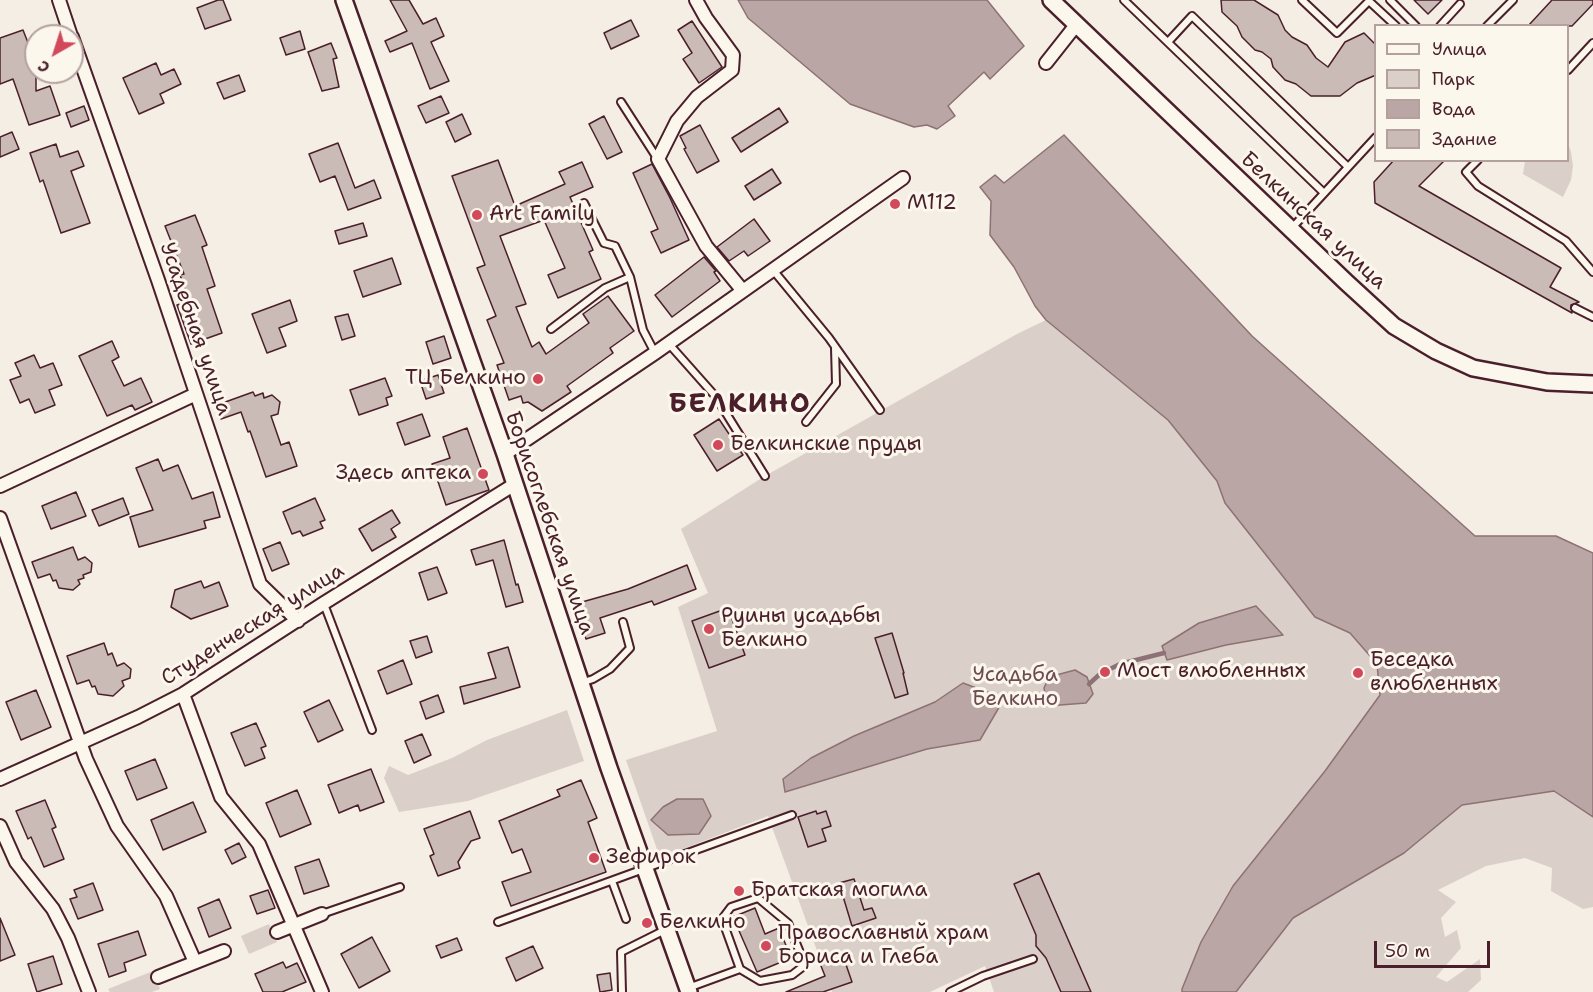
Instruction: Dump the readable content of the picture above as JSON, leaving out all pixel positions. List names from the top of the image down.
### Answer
{
  "streets": {
    "street": [
      "Белкинская улица",
      "Усадебная улица",
      "Борисоглебская улица",
      "Студенческая улица"
    ]
  },
  "crossings": [
    ["Усадебная улица", "Студенческая улица"],
    ["Борисоглебская улица", "Студенческая улица"]
  ],
  "districts": ["БЕЛКИНО"],
  "parks": ["Усадьба Белкино"],
  "places": [
    "М112",
    "Art Family",
    "ТЦ Белкино",
    "Белкинские пруды",
    "Здесь аптека",
    "Руины усадьбы Белкино",
    "Мост влюбленных",
    "Беседка влюбленных",
    "Зефирок",
    "Братская могила",
    "Белкино",
    "Православный храм Бориса и Глеба"
  ],
  "legend": [
    "Улица",
    "Парк",
    "Вода",
    "Здание"
  ],
  "scale_bar": "50 m",
  "north": "bottom left"
}
